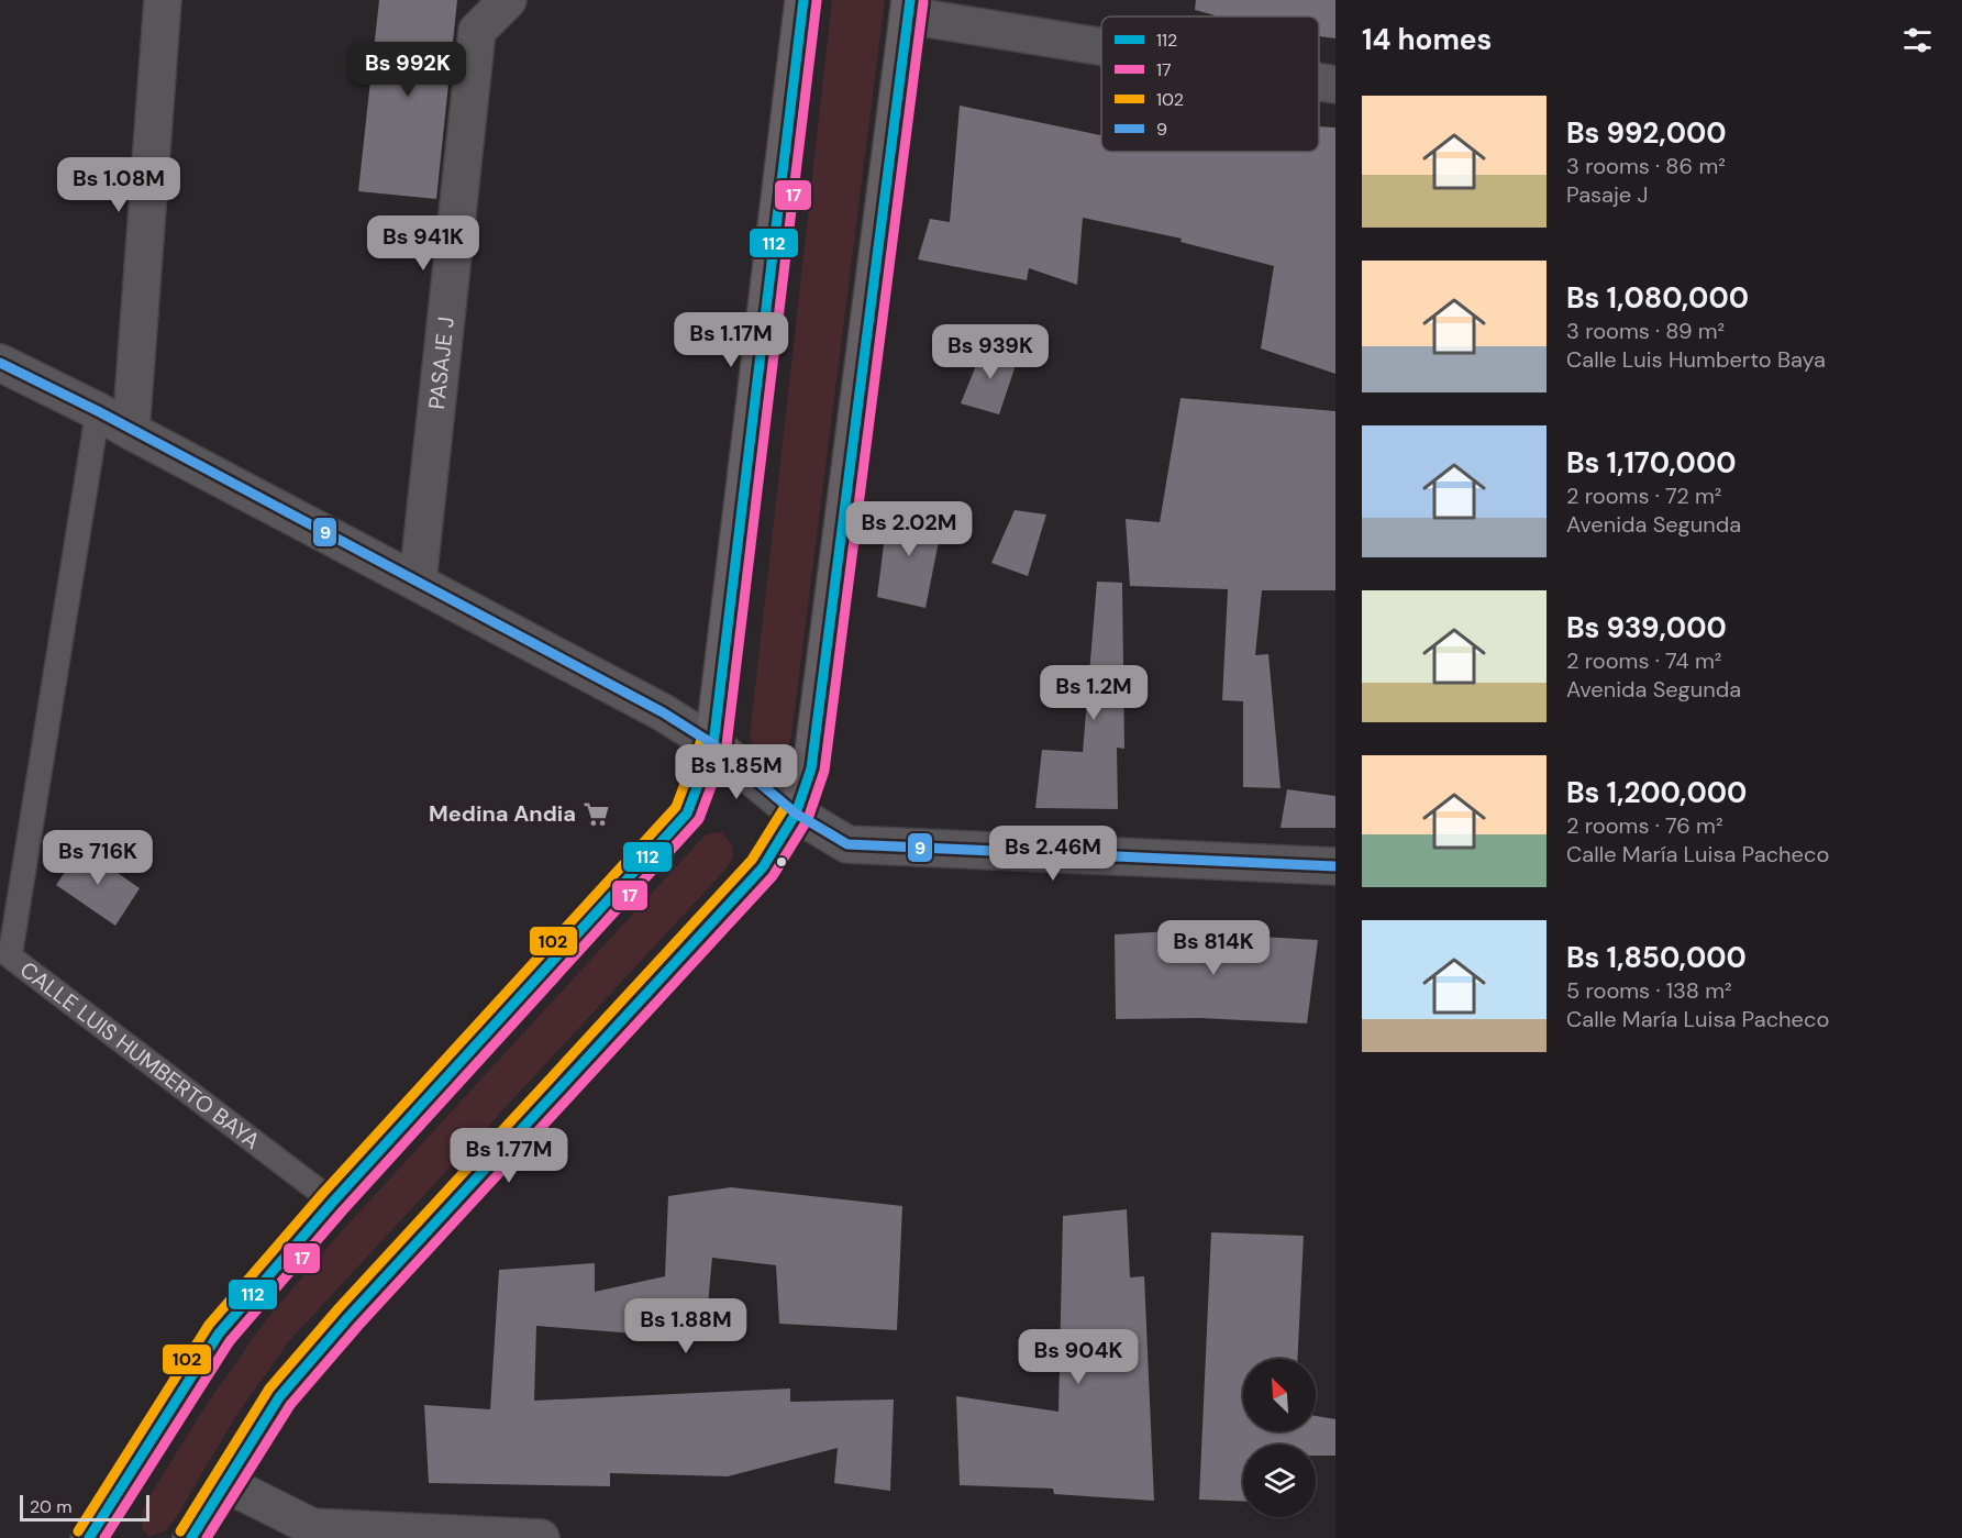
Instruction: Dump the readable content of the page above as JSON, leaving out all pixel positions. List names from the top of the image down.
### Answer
{
  "streets": {
    "street": ["PASAJE J"],
    "lane": ["CALLE LUIS HUMBERTO BAYA"]
  },
  "places": {
    "supermarket": ["Medina Andia"]
  },
  "lines": [
    "transit line 112",
    "transit line 17",
    "transit line 9",
    "transit line 102"
  ],
  "legend": [
    "112",
    "17",
    "102",
    "9"
  ],
  "scale_bar": "20 m",
  "north": "top left",
  "page": {
    "heading": "14 homes",
    "price": [
      "Bs 992K",
      "Bs 1.08M",
      "Bs 941K",
      "Bs 1.17M",
      "Bs 939K",
      "Bs 2.02M",
      "Bs 1.2M",
      "Bs 1.85M",
      "Bs 2.46M",
      "Bs 716K",
      "Bs 814K",
      "Bs 1.77M",
      "Bs 1.88M",
      "Bs 904K"
    ],
    "list": [
      {
        "name": "Bs 992,000",
        "note": "3 rooms · 86 m² · Pasaje J"
      },
      {
        "name": "Bs 1,080,000",
        "note": "3 rooms · 89 m² · Calle Luis Humberto Baya"
      },
      {
        "name": "Bs 1,170,000",
        "note": "2 rooms · 72 m² · Avenida Segunda"
      },
      {
        "name": "Bs 939,000",
        "note": "2 rooms · 74 m² · Avenida Segunda"
      },
      {
        "name": "Bs 1,200,000",
        "note": "2 rooms · 76 m² · Calle María Luisa Pacheco"
      },
      {
        "name": "Bs 1,850,000",
        "note": "5 rooms · 138 m² · Calle María Luisa Pacheco"
      }
    ],
    "scale": "20 m"
  }
}
